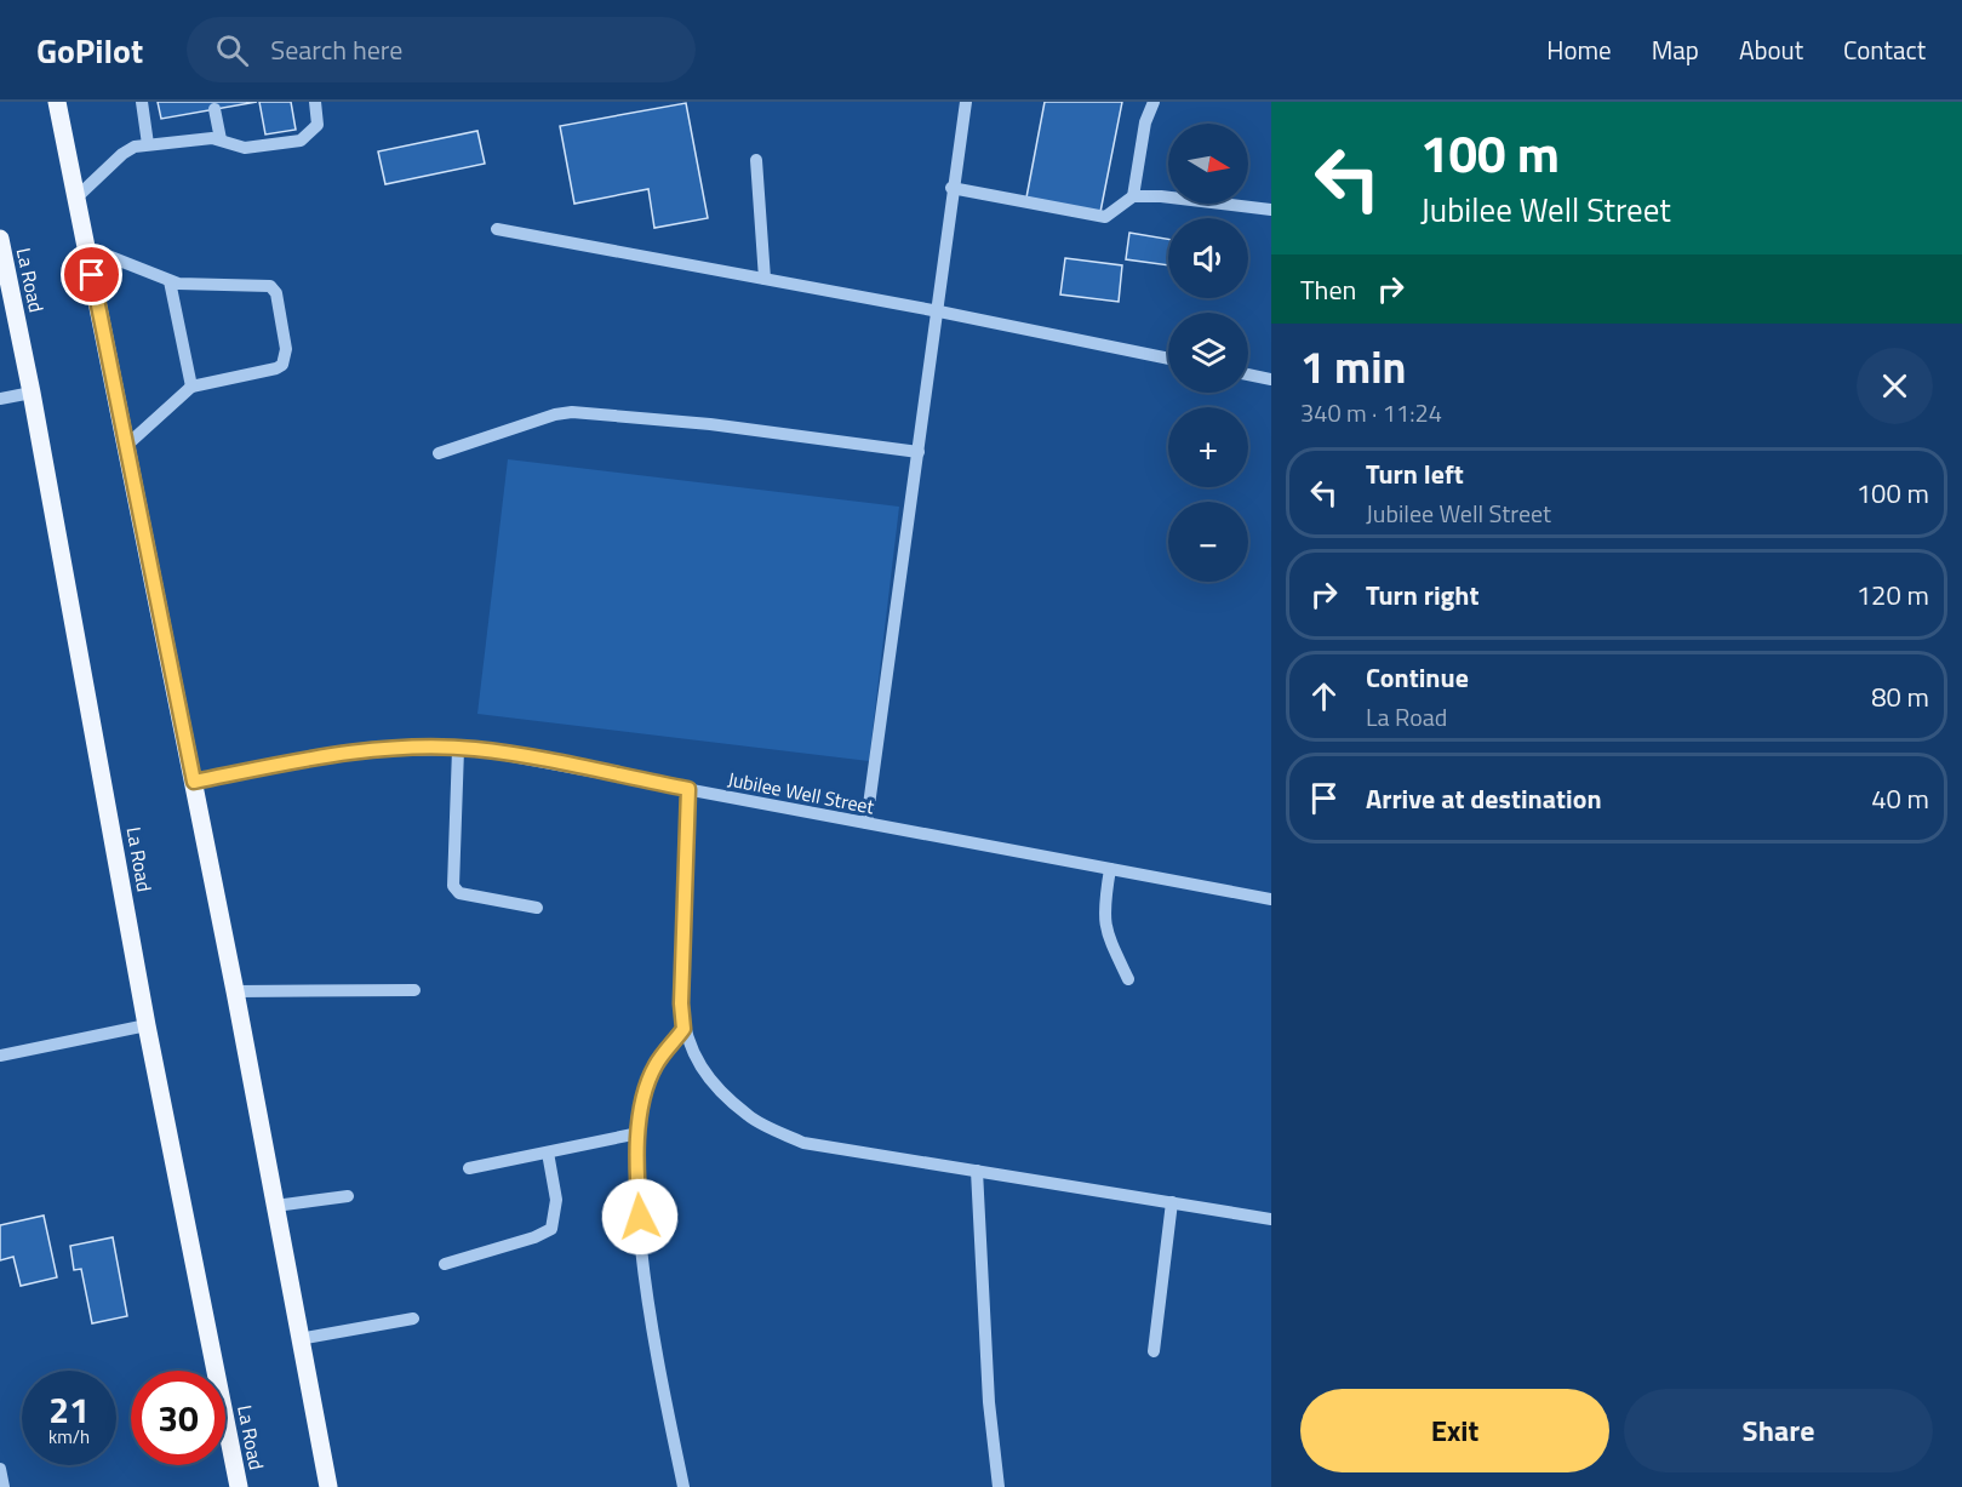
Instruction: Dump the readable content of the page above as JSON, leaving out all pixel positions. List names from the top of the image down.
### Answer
{
  "streets": {
    "main road": ["La Road"],
    "street": ["Jubilee Well Street"]
  },
  "north": "right",
  "page": {
    "header": "GoPilot",
    "search": "Search here",
    "nav": [
      "Home",
      "Map",
      "About",
      "Contact"
    ],
    "turn": ["100 m", "Jubilee Well Street"],
    "map_buttons": ["+", "−"],
    "then": "Then",
    "heading": ["1 min", "340 m · 11:24"],
    "list": [
      {
        "name": "Turn left",
        "note": "Jubilee Well Street",
        "value": "100 m"
      },
      {
        "name": "Turn right",
        "value": "120 m"
      },
      {
        "name": "Continue",
        "note": "La Road",
        "value": "80 m"
      },
      {
        "name": "Arrive at destination",
        "value": "40 m"
      }
    ],
    "speed": "21 km/h",
    "limit": "30",
    "buttons": ["Exit", "Share"]
  }
}
